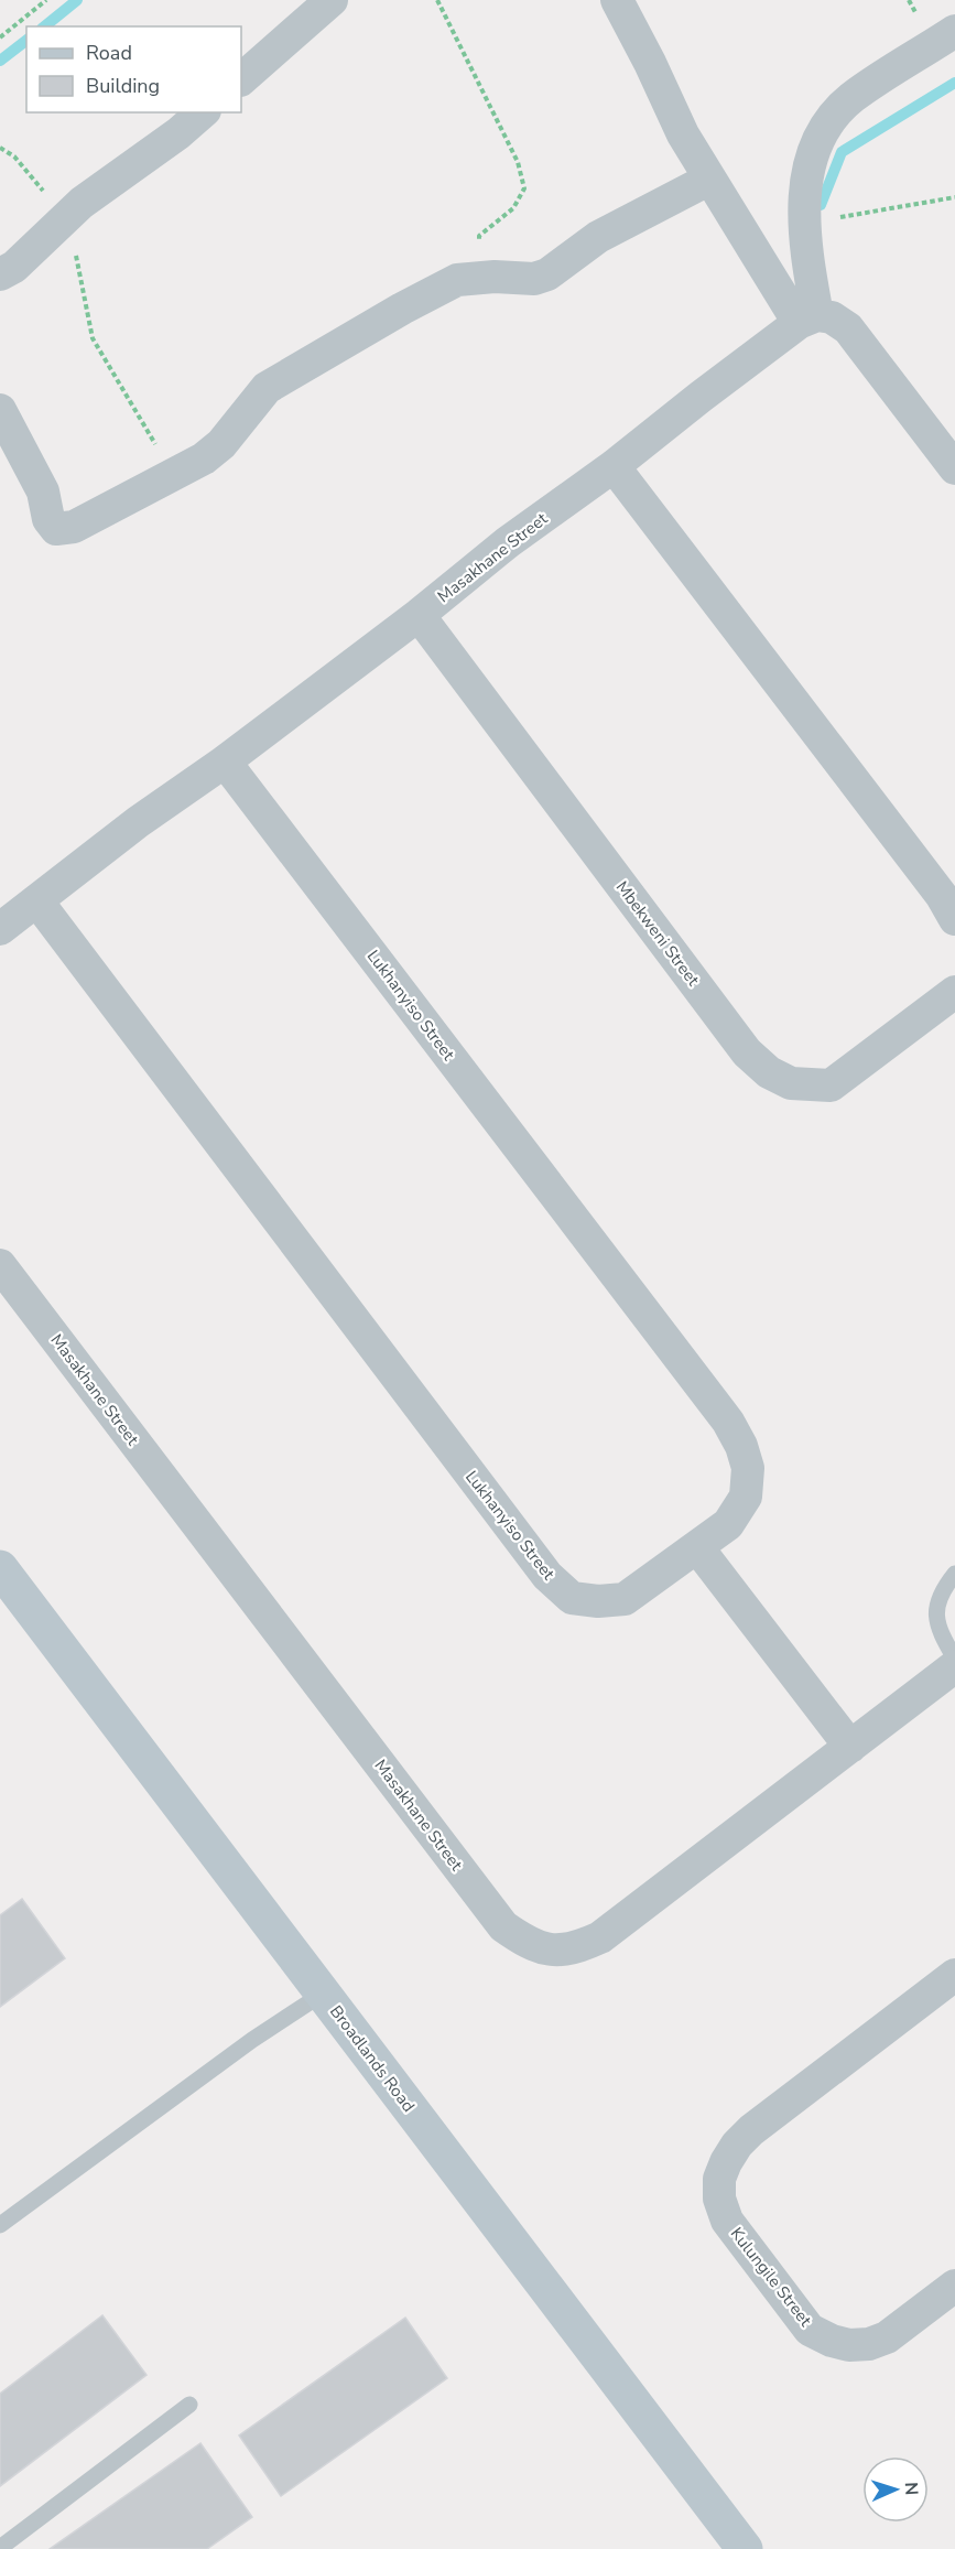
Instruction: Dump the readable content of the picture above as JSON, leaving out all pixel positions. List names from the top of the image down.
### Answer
{
  "streets": {
    "main road": ["Broadlands Road"],
    "street": [
      "Masakhane Street",
      "Mbekweni Street",
      "Lukhanyiso Street",
      "Kulungile Street"
    ]
  },
  "crossings": [
    ["Masakhane Street", "Mbekweni Street"],
    ["Masakhane Street", "Lukhanyiso Street"]
  ],
  "legend": ["Road", "Building"],
  "north": "right"
}
